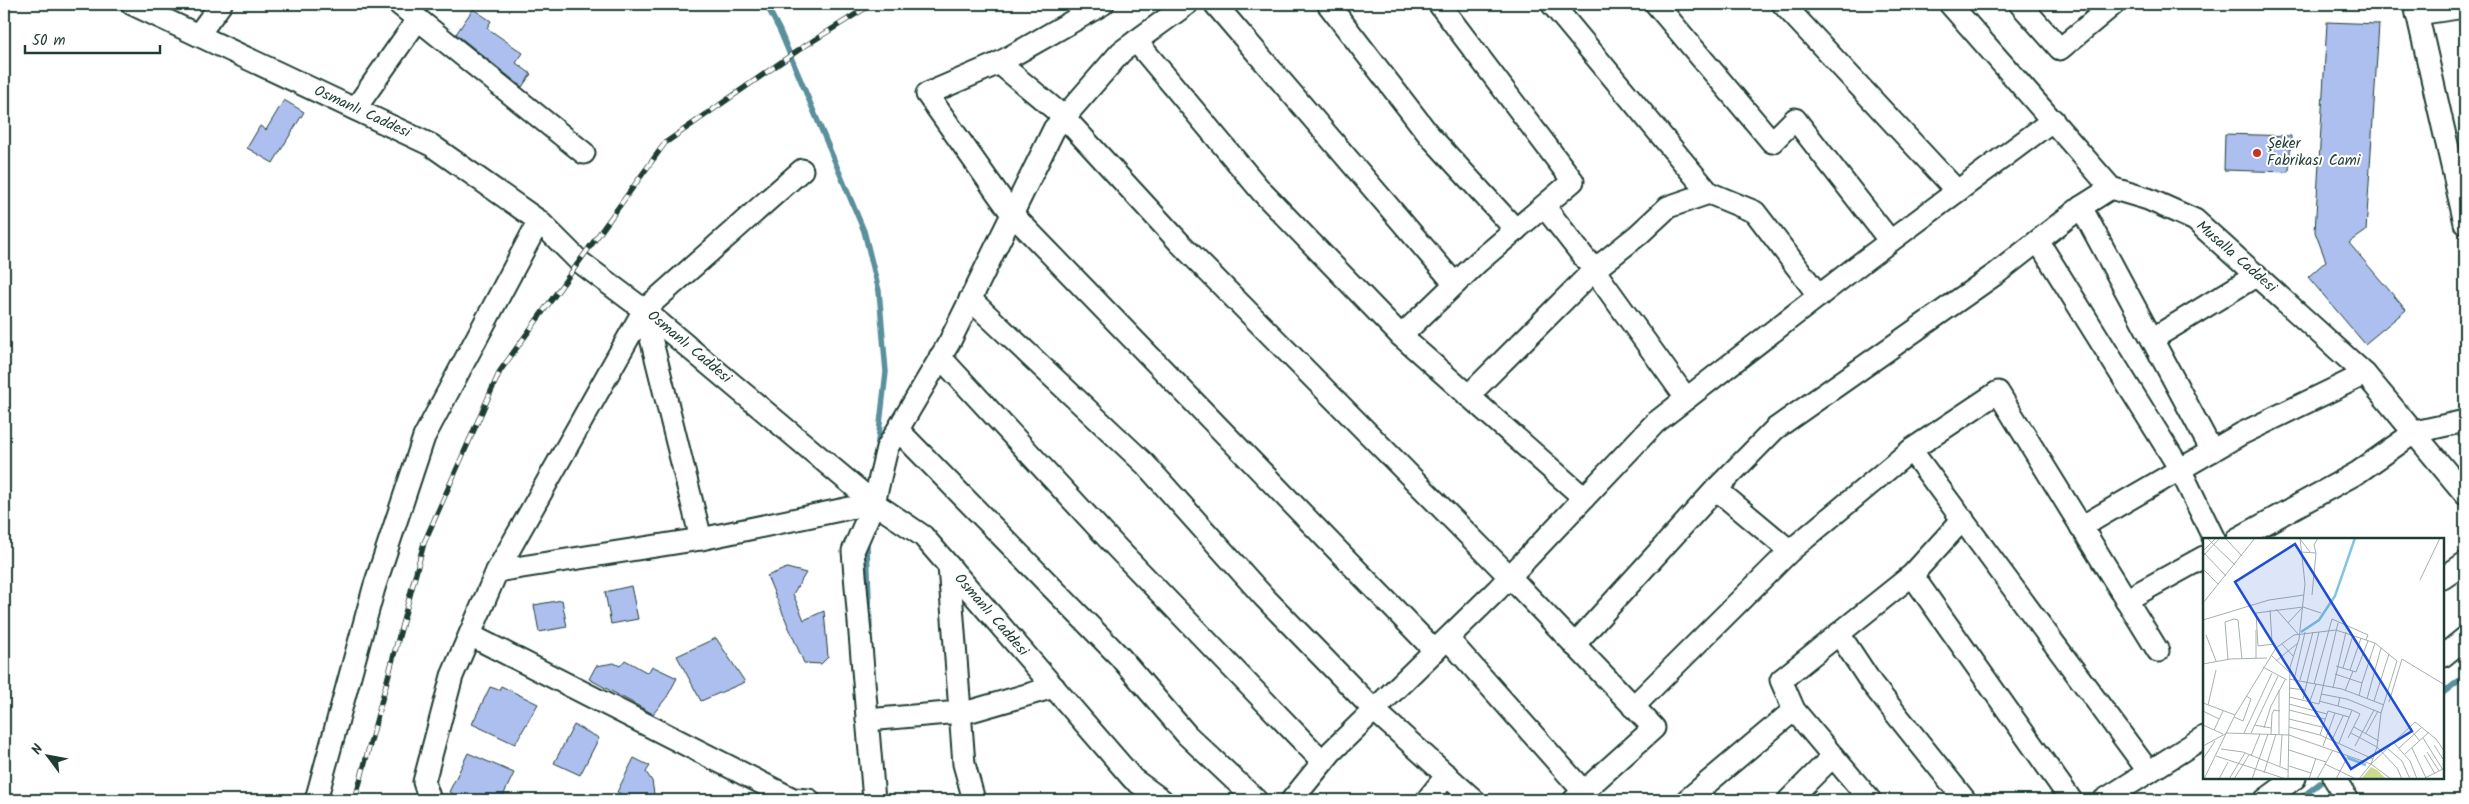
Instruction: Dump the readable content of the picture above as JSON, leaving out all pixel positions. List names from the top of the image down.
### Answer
{
  "streets": {
    "street": ["Osmanlı Caddesi", "Musalla Caddesi"]
  },
  "places": ["Şeker Fabrikası Cami"],
  "scale_bar": "50 m",
  "north": "top left"
}
